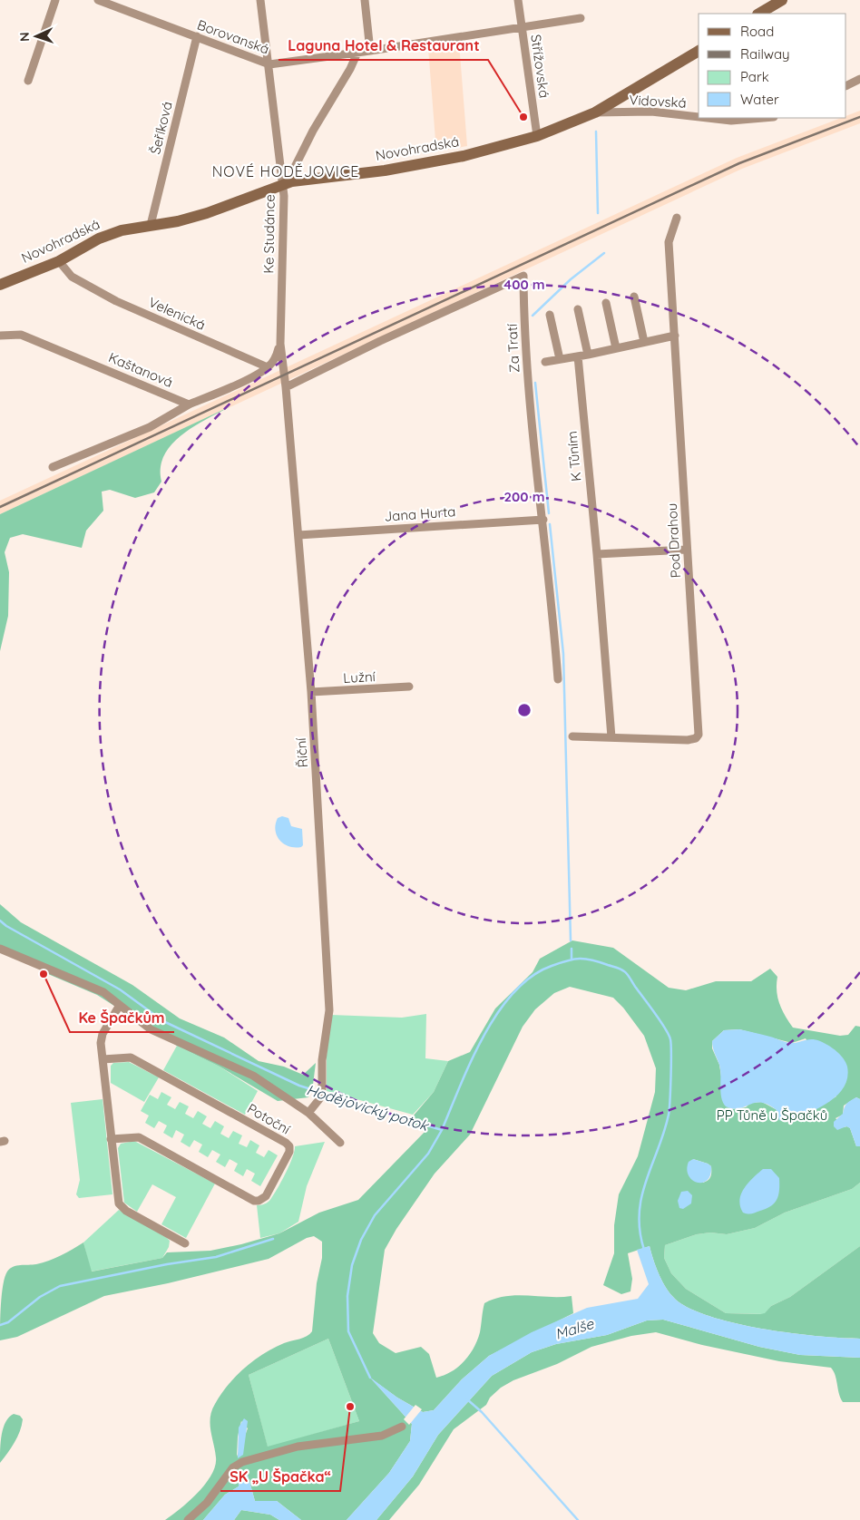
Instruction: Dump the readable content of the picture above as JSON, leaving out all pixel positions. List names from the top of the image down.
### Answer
{
  "streets": {
    "main road": ["Novohradská"],
    "street": [
      "Borovanská",
      "Střížovská",
      "Vidovská",
      "Šeříková",
      "Ke Studánce",
      "Velenická",
      "Za Tratí",
      "Kaštanová",
      "K Tůním",
      "Jana Hurta",
      "Pod Drahou",
      "Lužní",
      "Říční",
      "Potoční"
    ]
  },
  "crossings": [
    ["Borovanská", "Střížovská"],
    ["Borovanská", "Šeříková"],
    ["Borovanská", "Ke Studánce"],
    ["Střížovská", "Novohradská"],
    ["Vidovská", "Novohradská"],
    ["Šeříková", "Novohradská"],
    ["Novohradská", "Ke Studánce"],
    ["Novohradská", "Velenická"],
    ["Ke Studánce", "Za Tratí"],
    ["Ke Studánce", "Říční"],
    ["Za Tratí", "Jana Hurta"],
    ["Za Tratí", "Říční"],
    ["K Tůním", "Pod Drahou"],
    ["Jana Hurta", "Říční"],
    ["Lužní", "Říční"]
  ],
  "districts": ["NOVÉ HODĚJOVICE"],
  "water": ["Hodějovický potok", "Malše"],
  "parks": ["PP Tůně u Špačků"],
  "places": ["Laguna Hotel & Restaurant", "Ke Špačkům", "SK „U Špačka“"],
  "legend": [
    "Road",
    "Railway",
    "Park",
    "Water"
  ],
  "north": "left",
  "rings": ["400 m", "200 m"]
}
